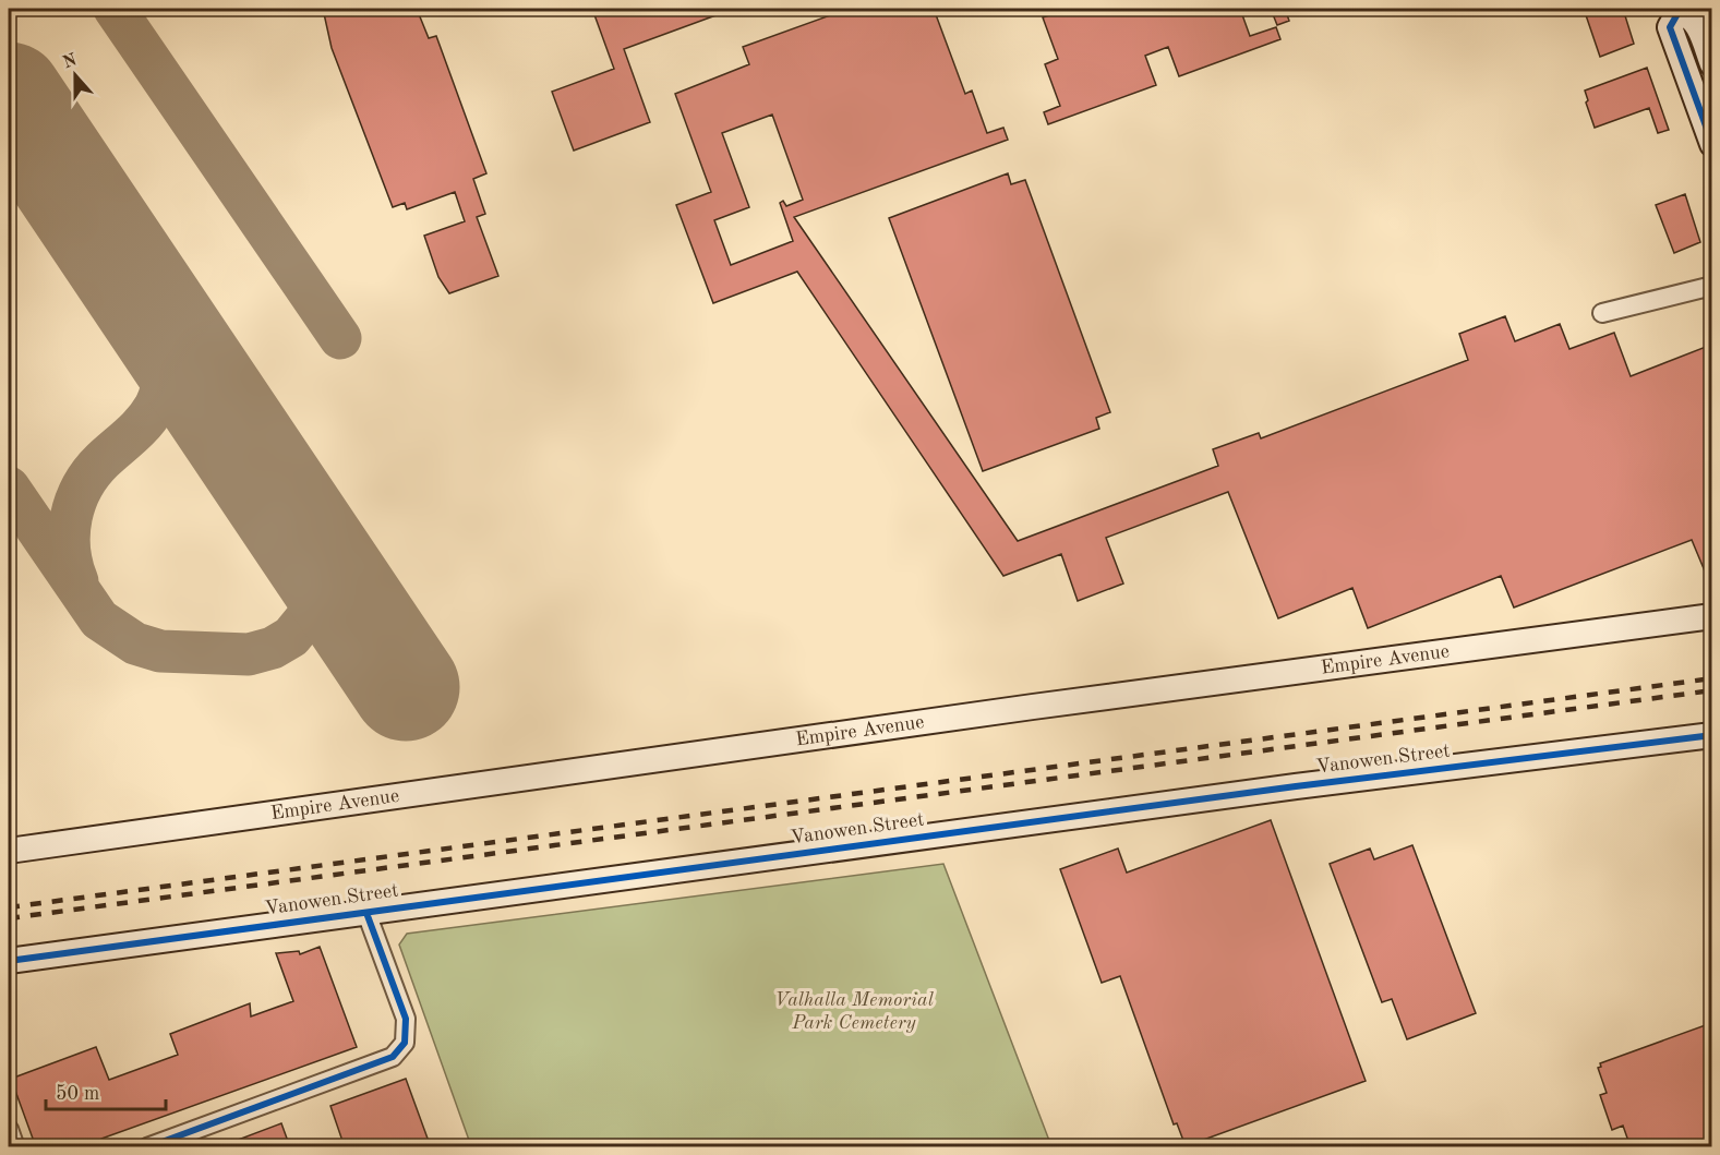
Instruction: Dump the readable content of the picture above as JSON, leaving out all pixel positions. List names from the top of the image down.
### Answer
{
  "streets": {
    "main road": ["Empire Avenue", "Vanowen Street"]
  },
  "parks": ["Valhalla Memorial Park Cemetery"],
  "scale_bar": "50 m",
  "north": "top"
}
